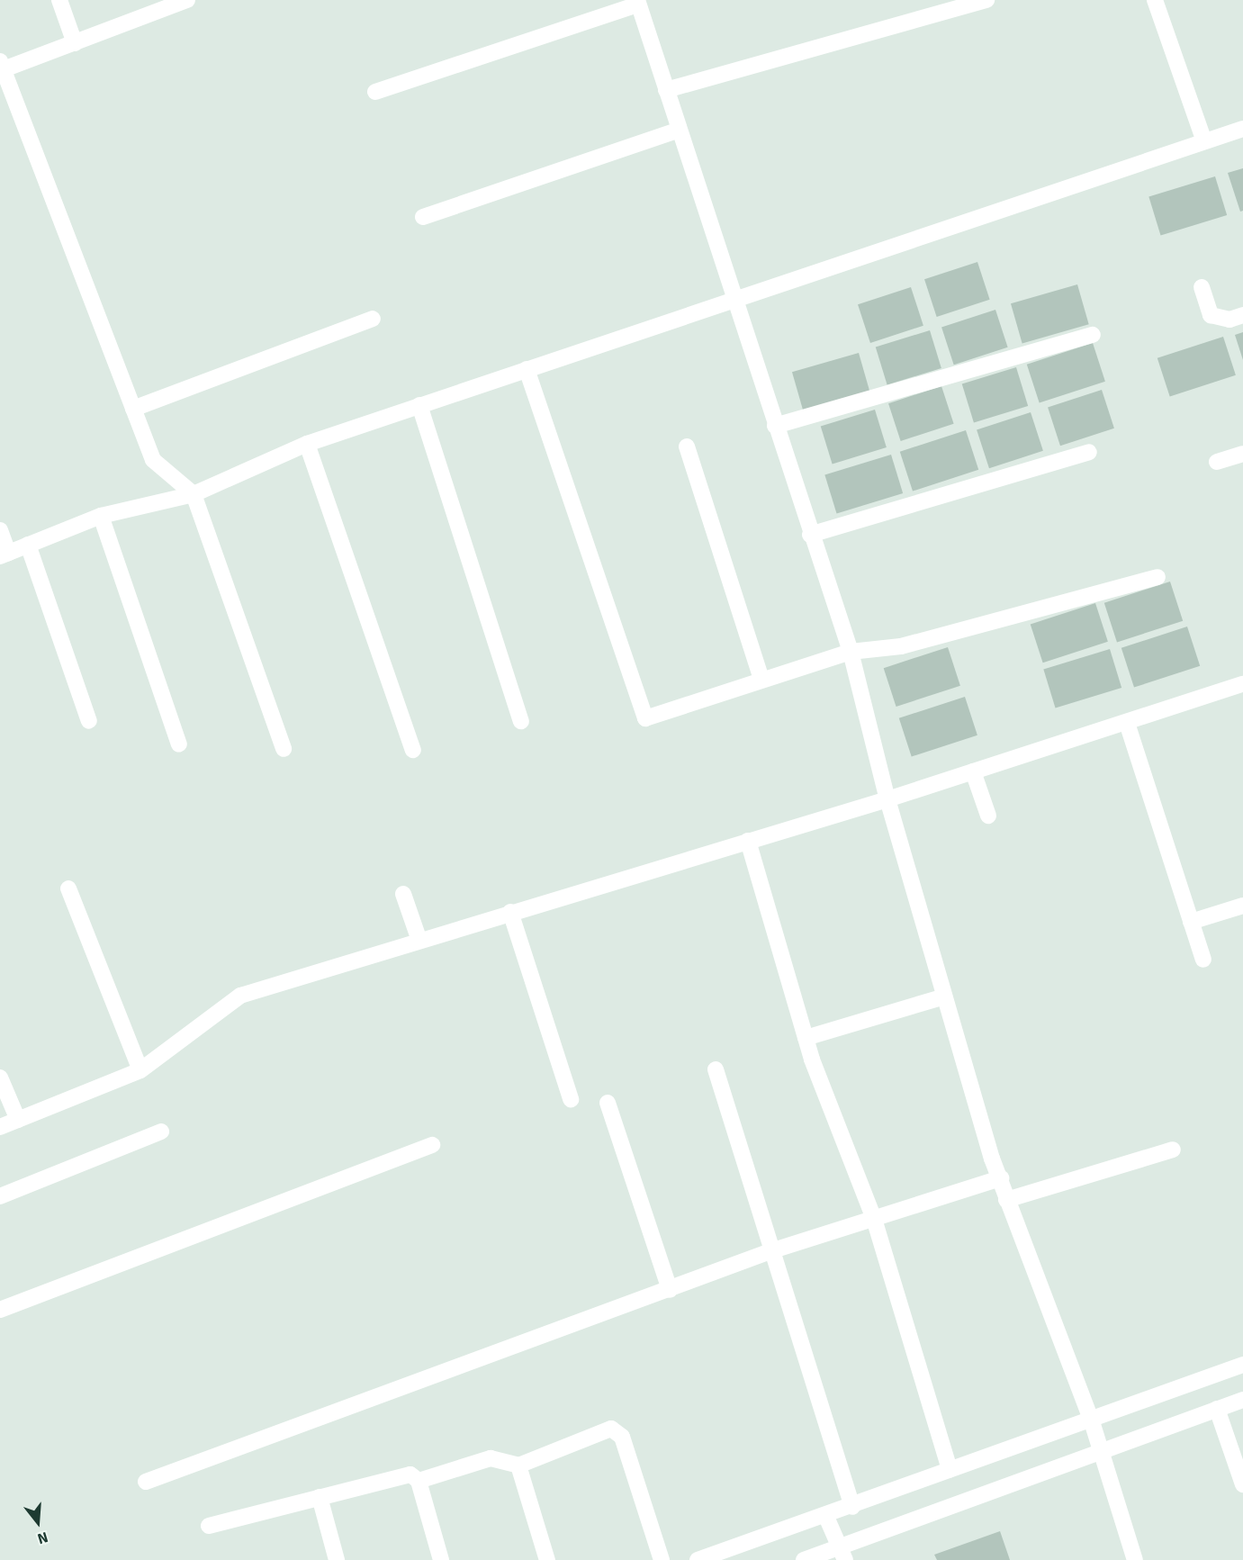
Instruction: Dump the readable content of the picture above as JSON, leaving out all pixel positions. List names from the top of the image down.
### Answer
{
  "north": "bottom"
}
